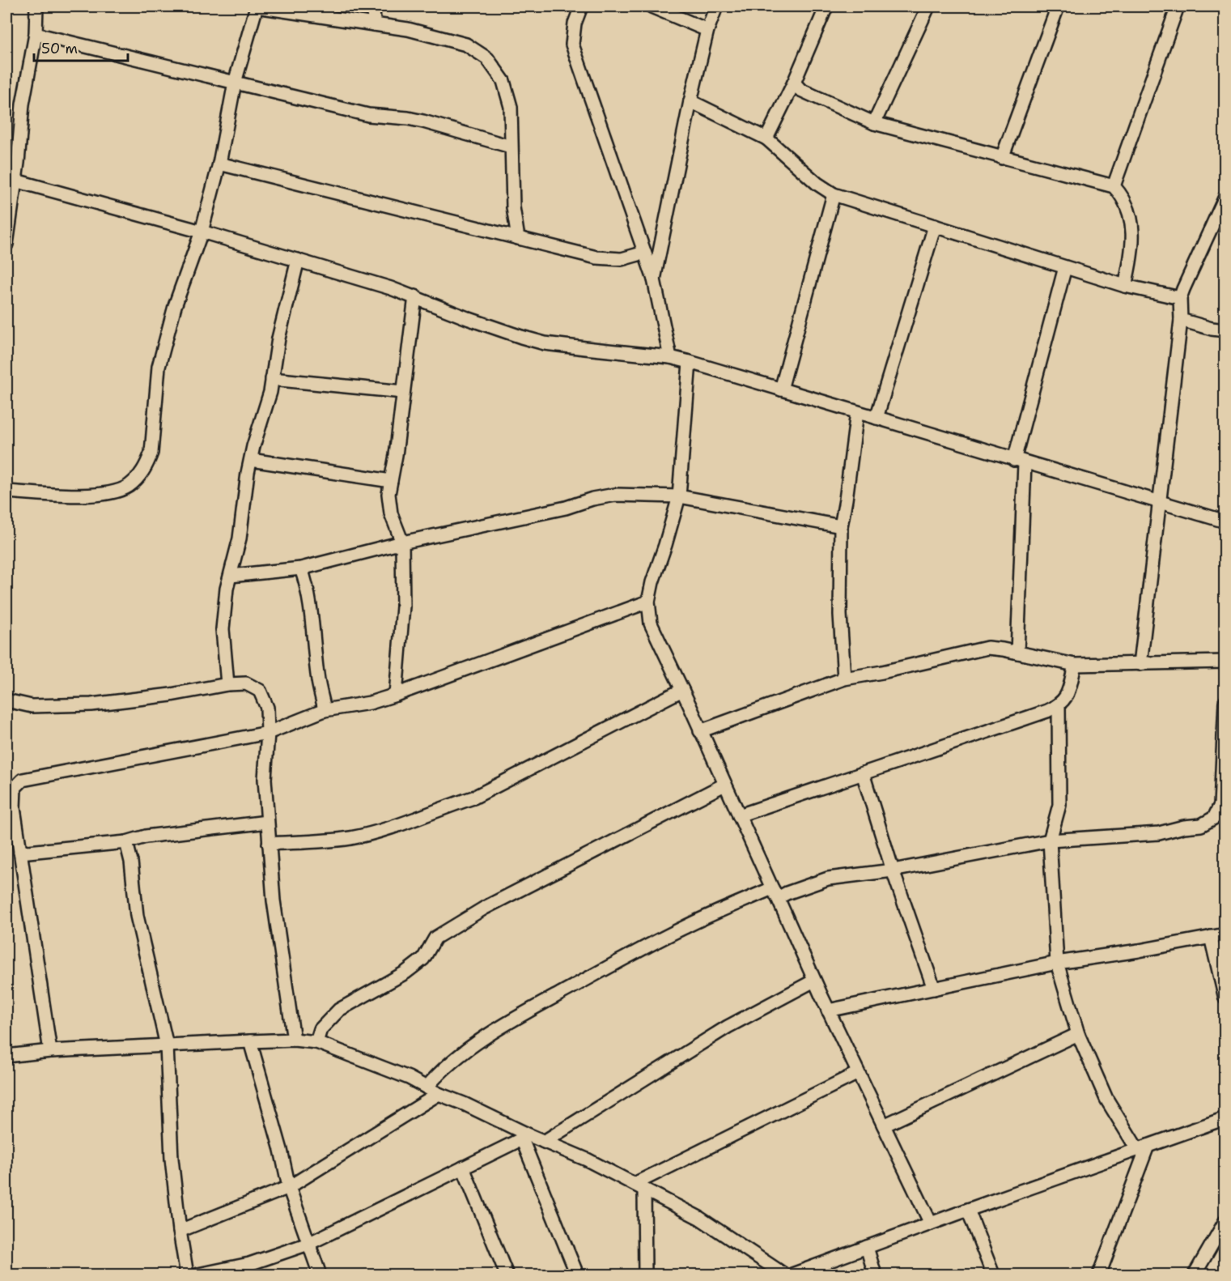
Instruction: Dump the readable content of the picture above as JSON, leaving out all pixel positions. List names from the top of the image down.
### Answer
{
  "scale_bar": "50 m"
}
